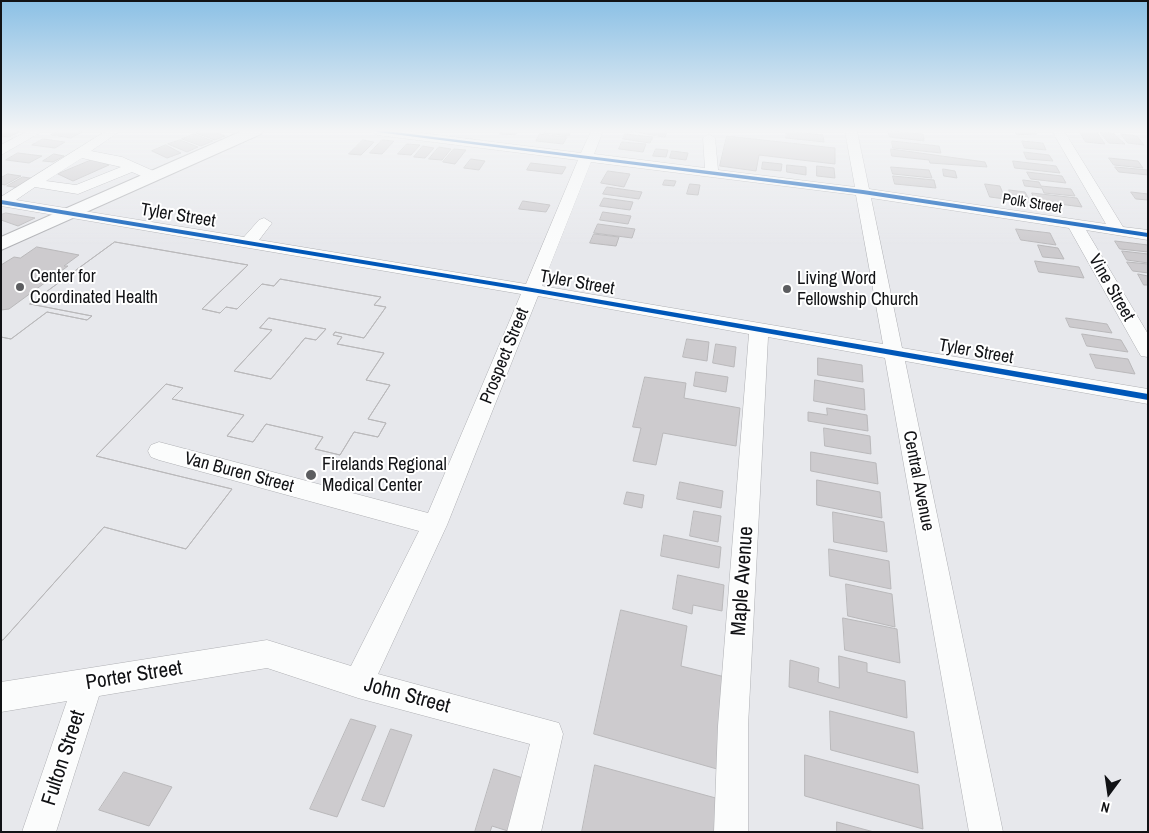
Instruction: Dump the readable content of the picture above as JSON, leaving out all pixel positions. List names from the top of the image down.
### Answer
{
  "streets": {
    "street": [
      "Polk Street",
      "Tyler Street",
      "Vine Street",
      "Prospect Street",
      "Van Buren Street",
      "Central Avenue",
      "Maple Avenue",
      "Porter Street",
      "John Street",
      "Fulton Street"
    ]
  },
  "crossings": [
    ["Polk Street", "Vine Street"],
    ["Polk Street", "Central Avenue"],
    ["Tyler Street", "Prospect Street"],
    ["Tyler Street", "Central Avenue"],
    ["Tyler Street", "Maple Avenue"],
    ["Prospect Street", "Van Buren Street"],
    ["Prospect Street", "John Street"],
    ["Porter Street", "John Street"],
    ["Porter Street", "Fulton Street"]
  ],
  "places": ["Center for Coordinated Health", "Living Word Fellowship Church", "Firelands Regional Medical Center"],
  "north": "bottom"
}
